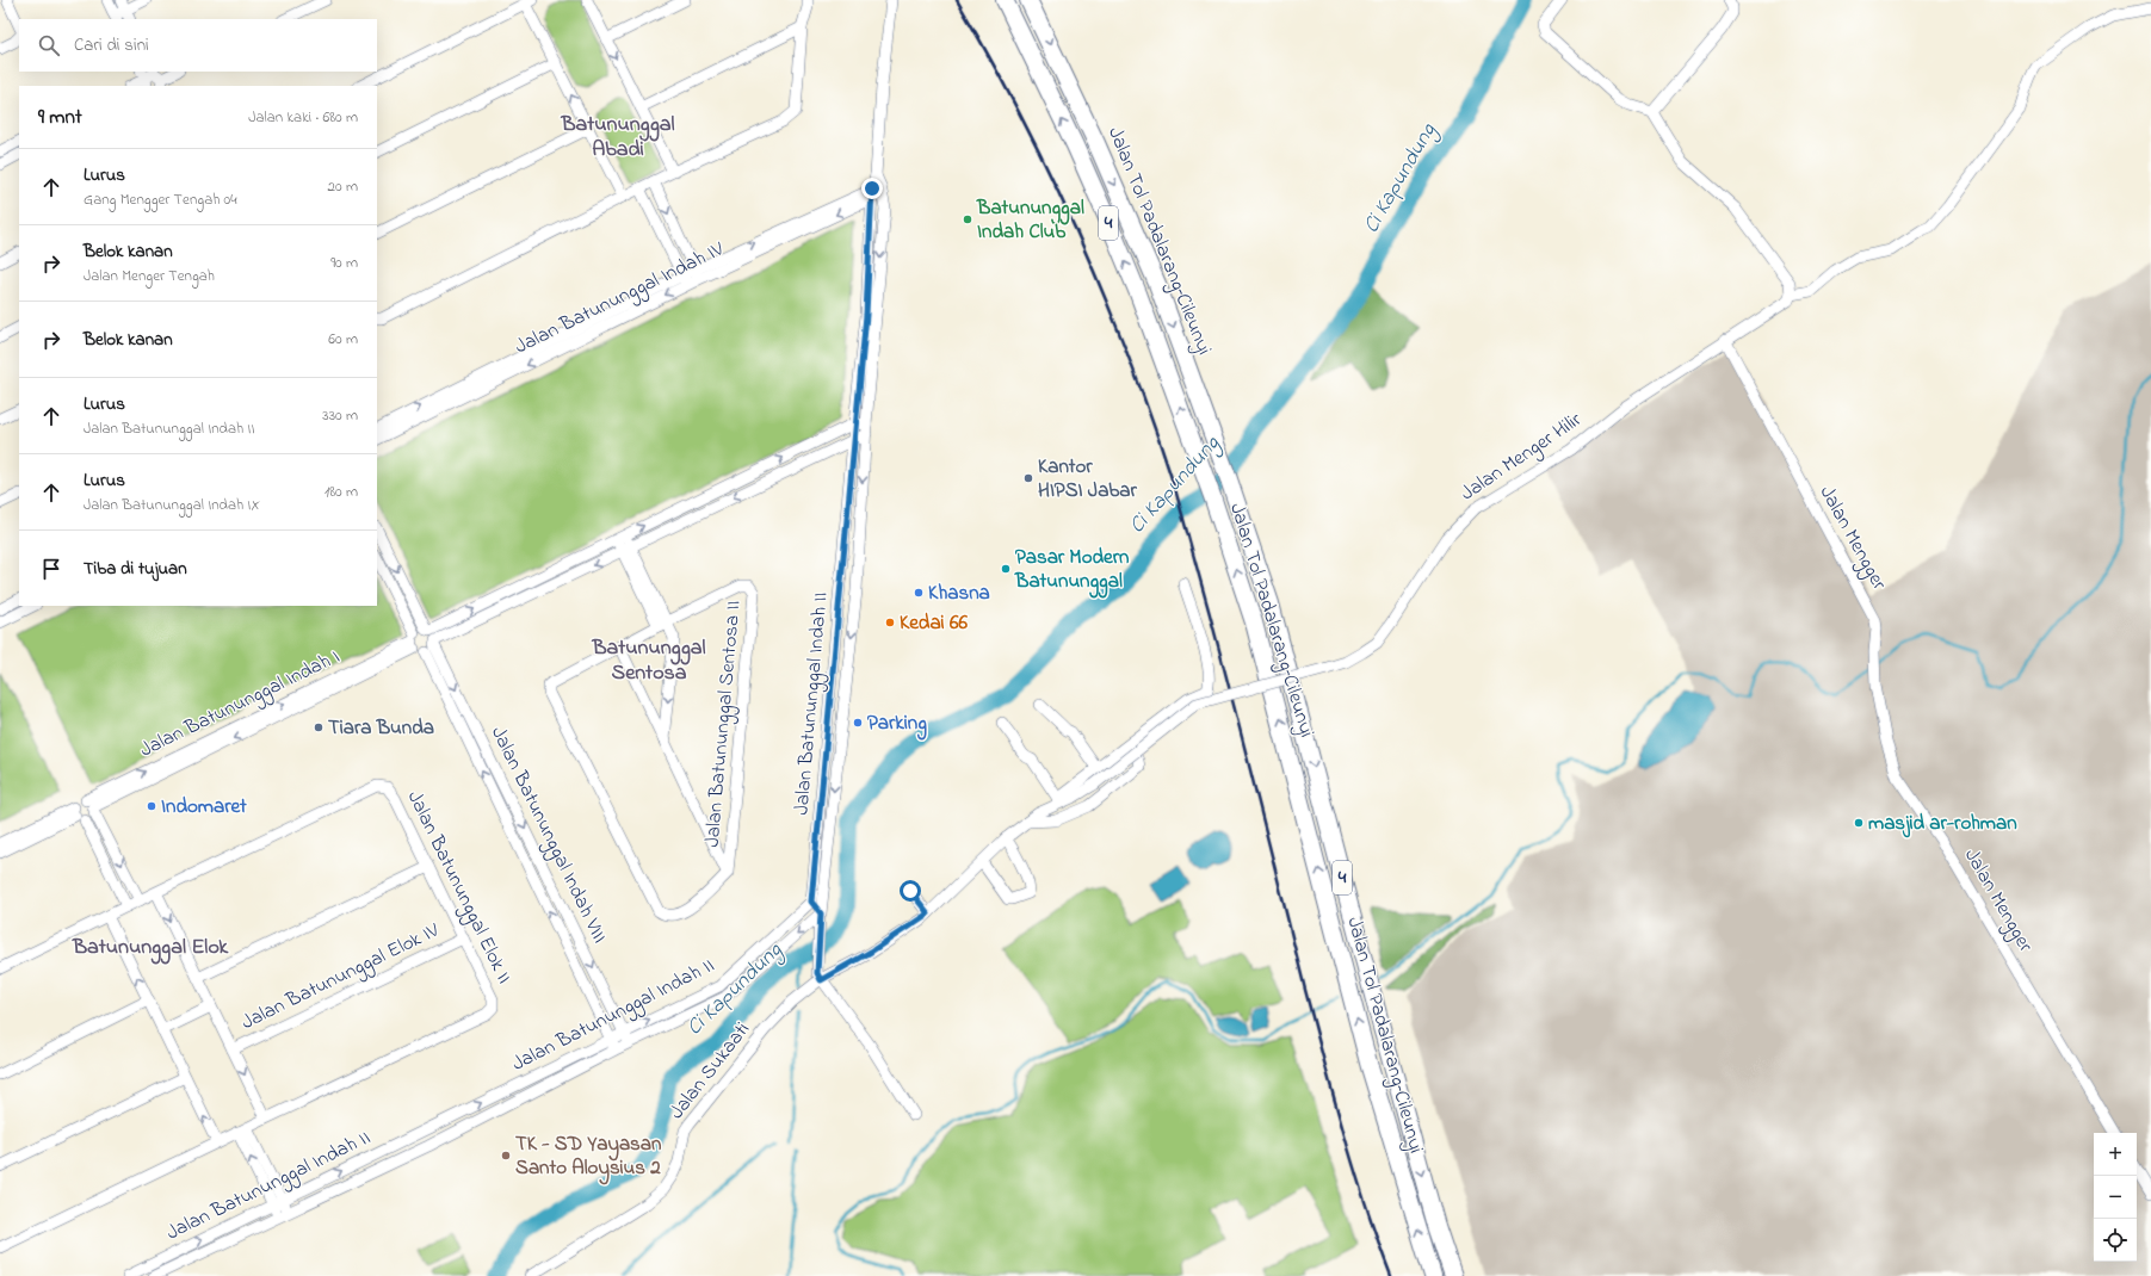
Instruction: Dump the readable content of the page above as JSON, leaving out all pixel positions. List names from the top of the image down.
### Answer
{
  "streets": {
    "highway": ["4", "Jalan Tol Padalarang–Cileunyi"],
    "street": [
      "Jalan Batununggal Indah IV",
      "Jalan Menger Hilir",
      "Jalan Mengger",
      "Jalan Batununggal Indah I",
      "Jalan Batununggal Indah II",
      "Jalan Batununggal Sentosa II",
      "Jalan Batununggal Indah VIII",
      "Jalan Batununggal Elok II",
      "Jalan Batununggal Elok IV",
      "Jalan Sukaati"
    ]
  },
  "crossings": [
    ["Jalan Batununggal Indah IV", "Jalan Batununggal Indah II"],
    ["Jalan Menger Hilir", "Jalan Mengger"],
    ["Jalan Menger Hilir", "Jalan Sukaati"],
    ["Jalan Batununggal Indah I", "Jalan Batununggal Indah VIII"],
    ["Jalan Batununggal Indah II", "Jalan Batununggal Indah VIII"],
    ["Jalan Batununggal Elok II", "Jalan Batununggal Elok IV"]
  ],
  "districts": ["Batununggal Abadi", "Batununggal Sentosa", "Batununggal Elok"],
  "water": ["Ci Kapundung"],
  "places": [
    "Batununggal Indah Club",
    "Kantor HIPSI Jabar",
    "Pasar Modern Batununggal",
    "Khasna",
    "Kedai 66",
    "Parking",
    "Tiara Bunda",
    "Indomaret",
    "masjid ar-rohman",
    "TK - SD Yayasan Santo Aloysius 2"
  ],
  "page": {
    "search": "Cari di sini",
    "heading": ["9 mnt", "Jalan kaki · 680 m"],
    "list": [
      ["Lurus", "Gang Mengger Tengah 04", "20 m"],
      ["Belok kanan", "Jalan Menger Tengah", "90 m"],
      ["Belok kanan", "60 m"],
      ["Lurus", "Jalan Batununggal Indah II", "330 m"],
      ["Lurus", "Jalan Batununggal Indah IX", "180 m"],
      "Tiba di tujuan"
    ],
    "map_buttons": ["+", "−"]
  }
}
